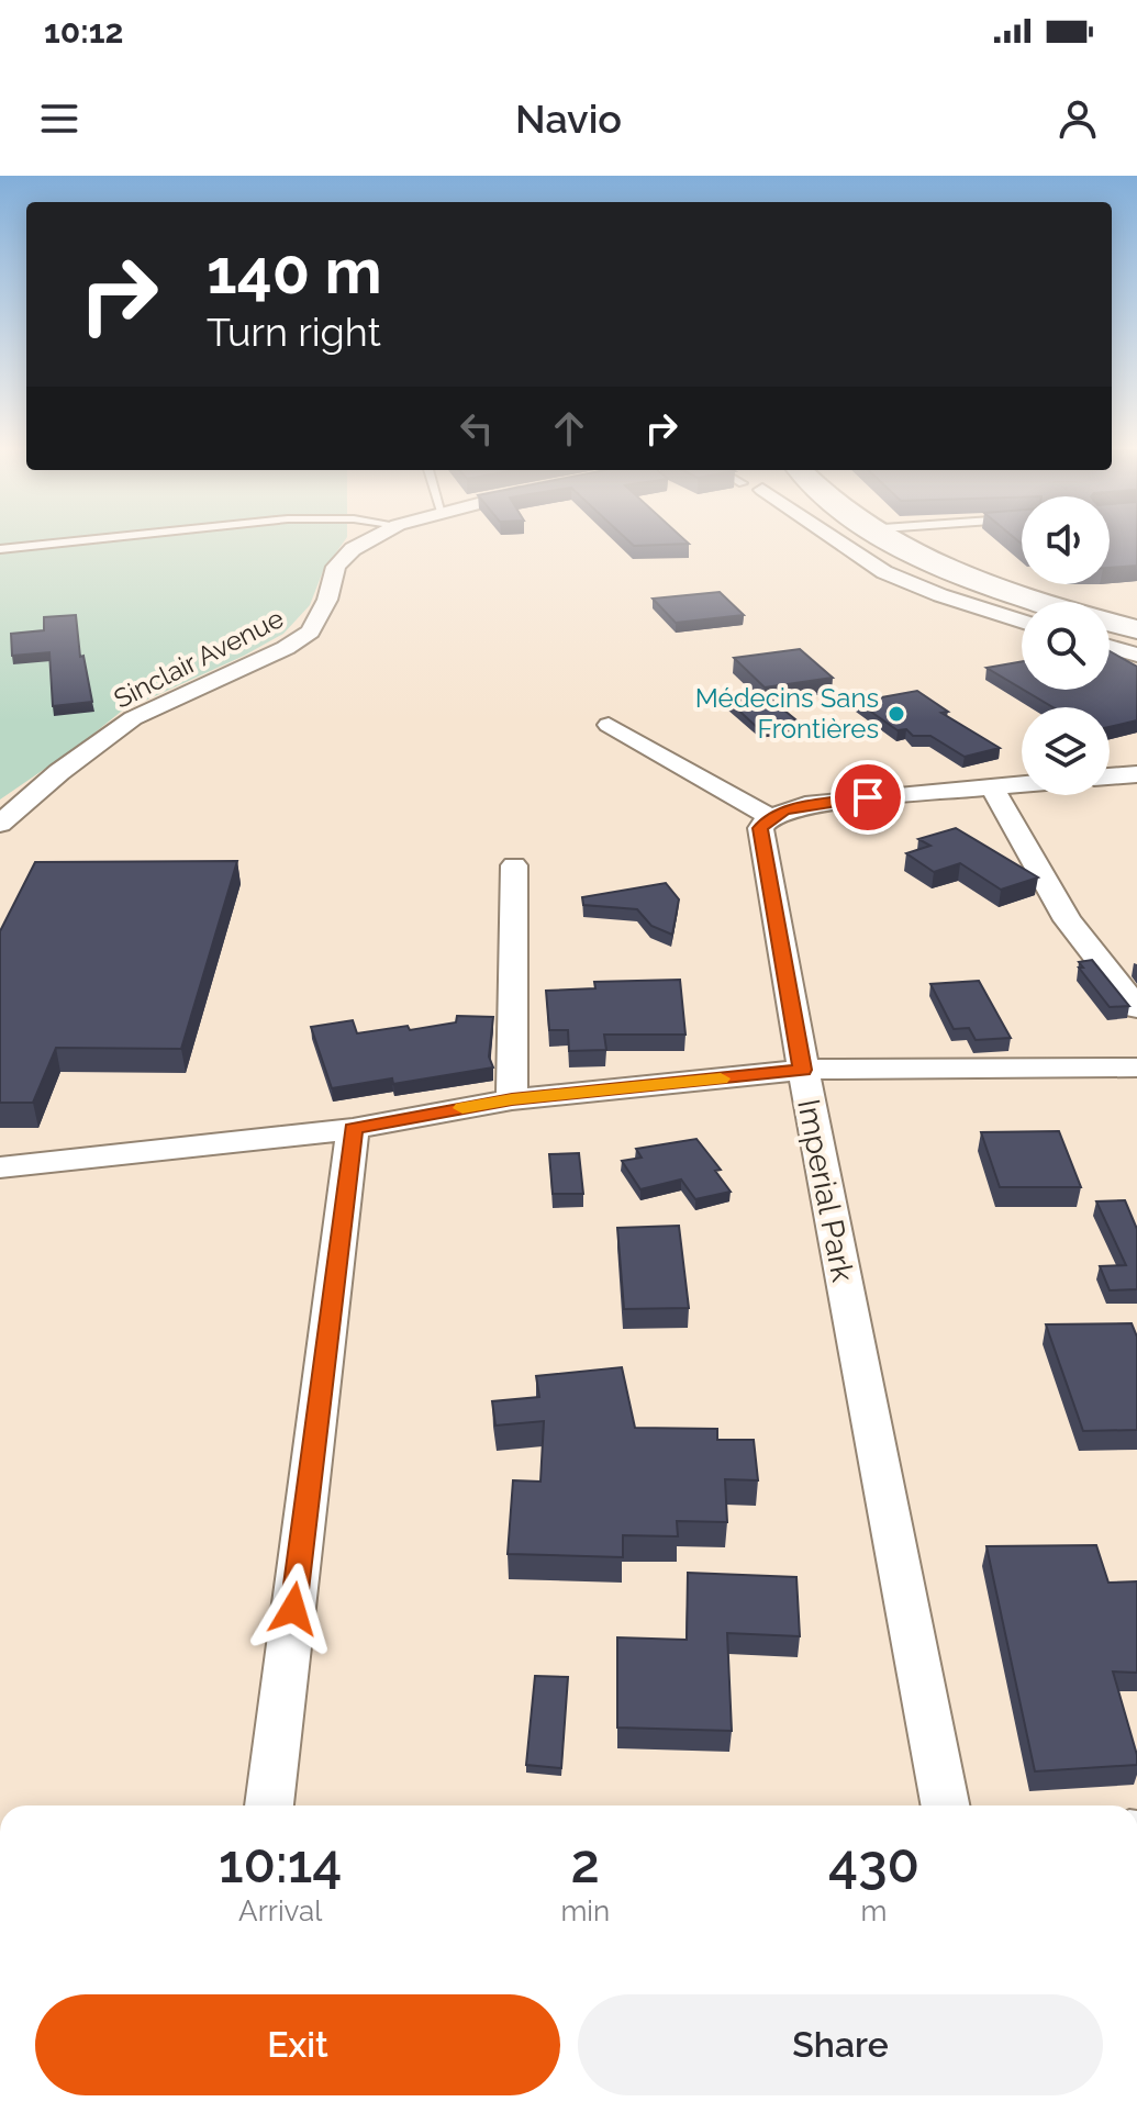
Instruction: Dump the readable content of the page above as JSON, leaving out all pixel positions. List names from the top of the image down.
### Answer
{
  "streets": {
    "street": ["Sinclair Avenue", "Imperial Park"]
  },
  "places": ["Médecins Sans Frontières"],
  "page": {
    "status": "10:12",
    "header": "Navio",
    "turn": ["140 m", "Turn right"],
    "eta": [
      "10:14",
      "Arrival",
      "2",
      "min",
      "430",
      "m"
    ],
    "buttons": ["Exit", "Share"]
  }
}
